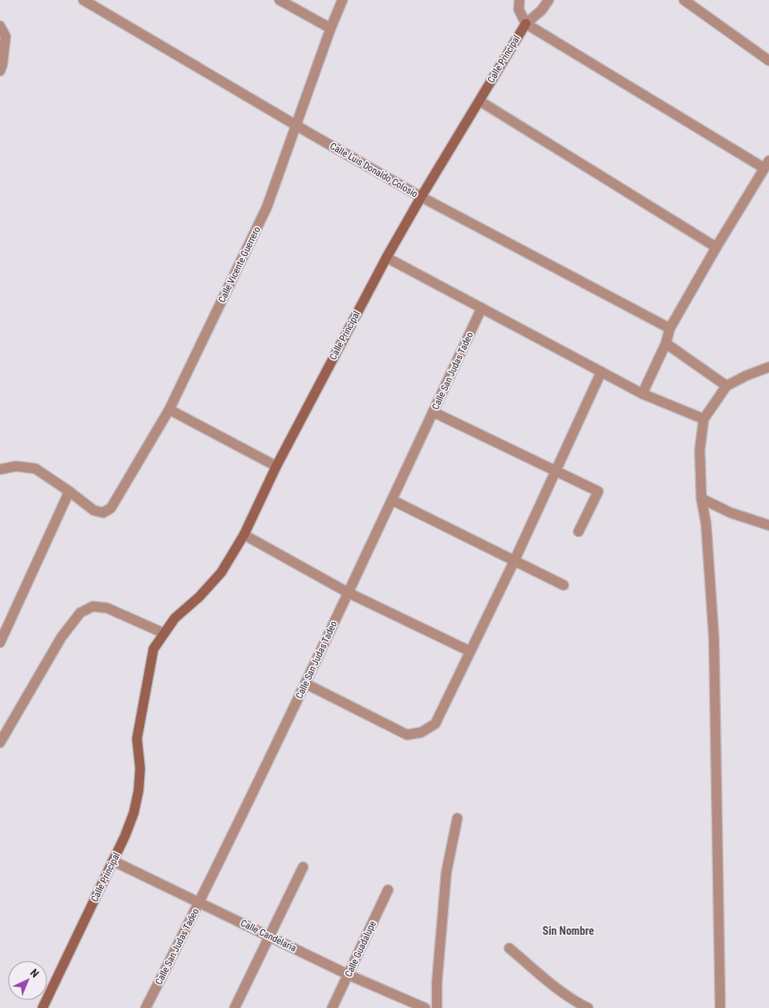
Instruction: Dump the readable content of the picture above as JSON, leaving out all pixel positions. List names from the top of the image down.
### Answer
{
  "streets": {
    "street": [
      "Calle Principal",
      "Calle Luis Donaldo Colosio",
      "Calle Vicente Guerrero",
      "Calle San Judas Tadeo",
      "Calle Candelaria",
      "Calle Guadalupe"
    ]
  },
  "crossings": [
    ["Calle Principal", "Calle Luis Donaldo Colosio"],
    ["Calle Principal", "Calle Candelaria"],
    ["Calle Luis Donaldo Colosio", "Calle Vicente Guerrero"],
    ["Calle San Judas Tadeo", "Calle Candelaria"],
    ["Calle Candelaria", "Calle Guadalupe"]
  ],
  "districts": ["Sin Nombre"],
  "north": "top right"
}
